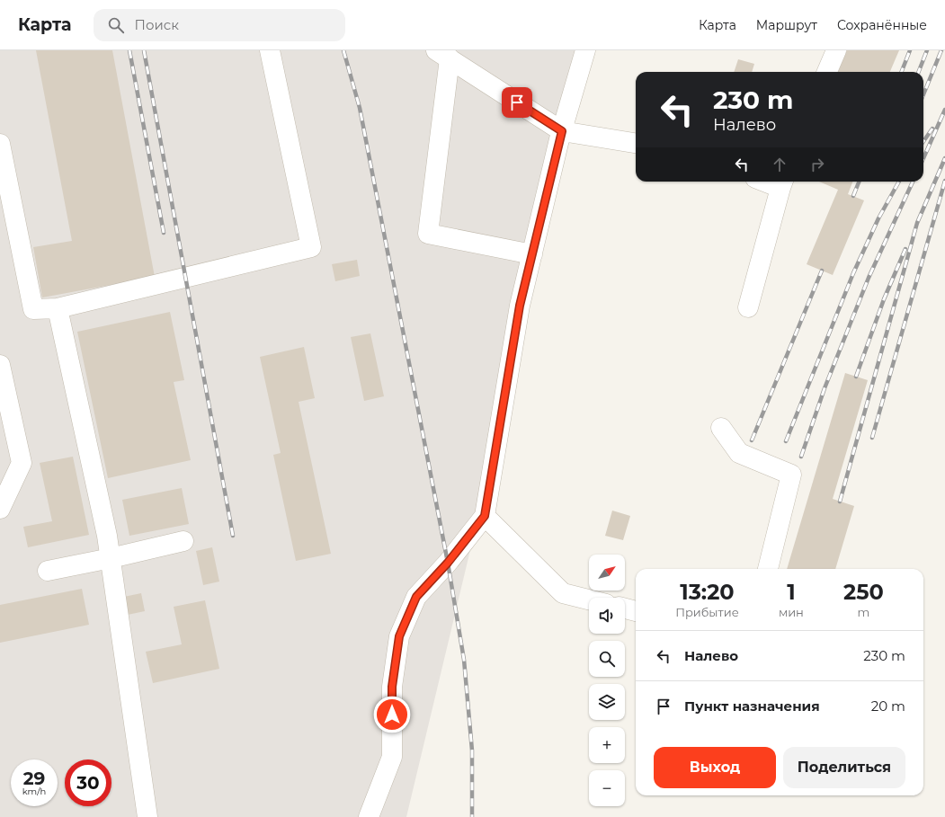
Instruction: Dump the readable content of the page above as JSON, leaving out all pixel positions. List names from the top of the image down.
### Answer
{
  "north": "top right",
  "page": {
    "header": "Карта",
    "search": "Поиск",
    "nav": ["Карта", "Маршрут", "Сохранённые"],
    "turn": ["230 m", "Налево"],
    "map_buttons": ["+", "−"],
    "eta": [
      "13:20",
      "Прибытие",
      "1",
      "мин",
      "250",
      "m"
    ],
    "list": [
      {
        "name": "Налево",
        "value": "230 m"
      },
      {
        "name": "Пункт назначения",
        "value": "20 m"
      }
    ],
    "buttons": ["Выход", "Поделиться"],
    "speed": "29 km/h",
    "limit": "30"
  }
}
